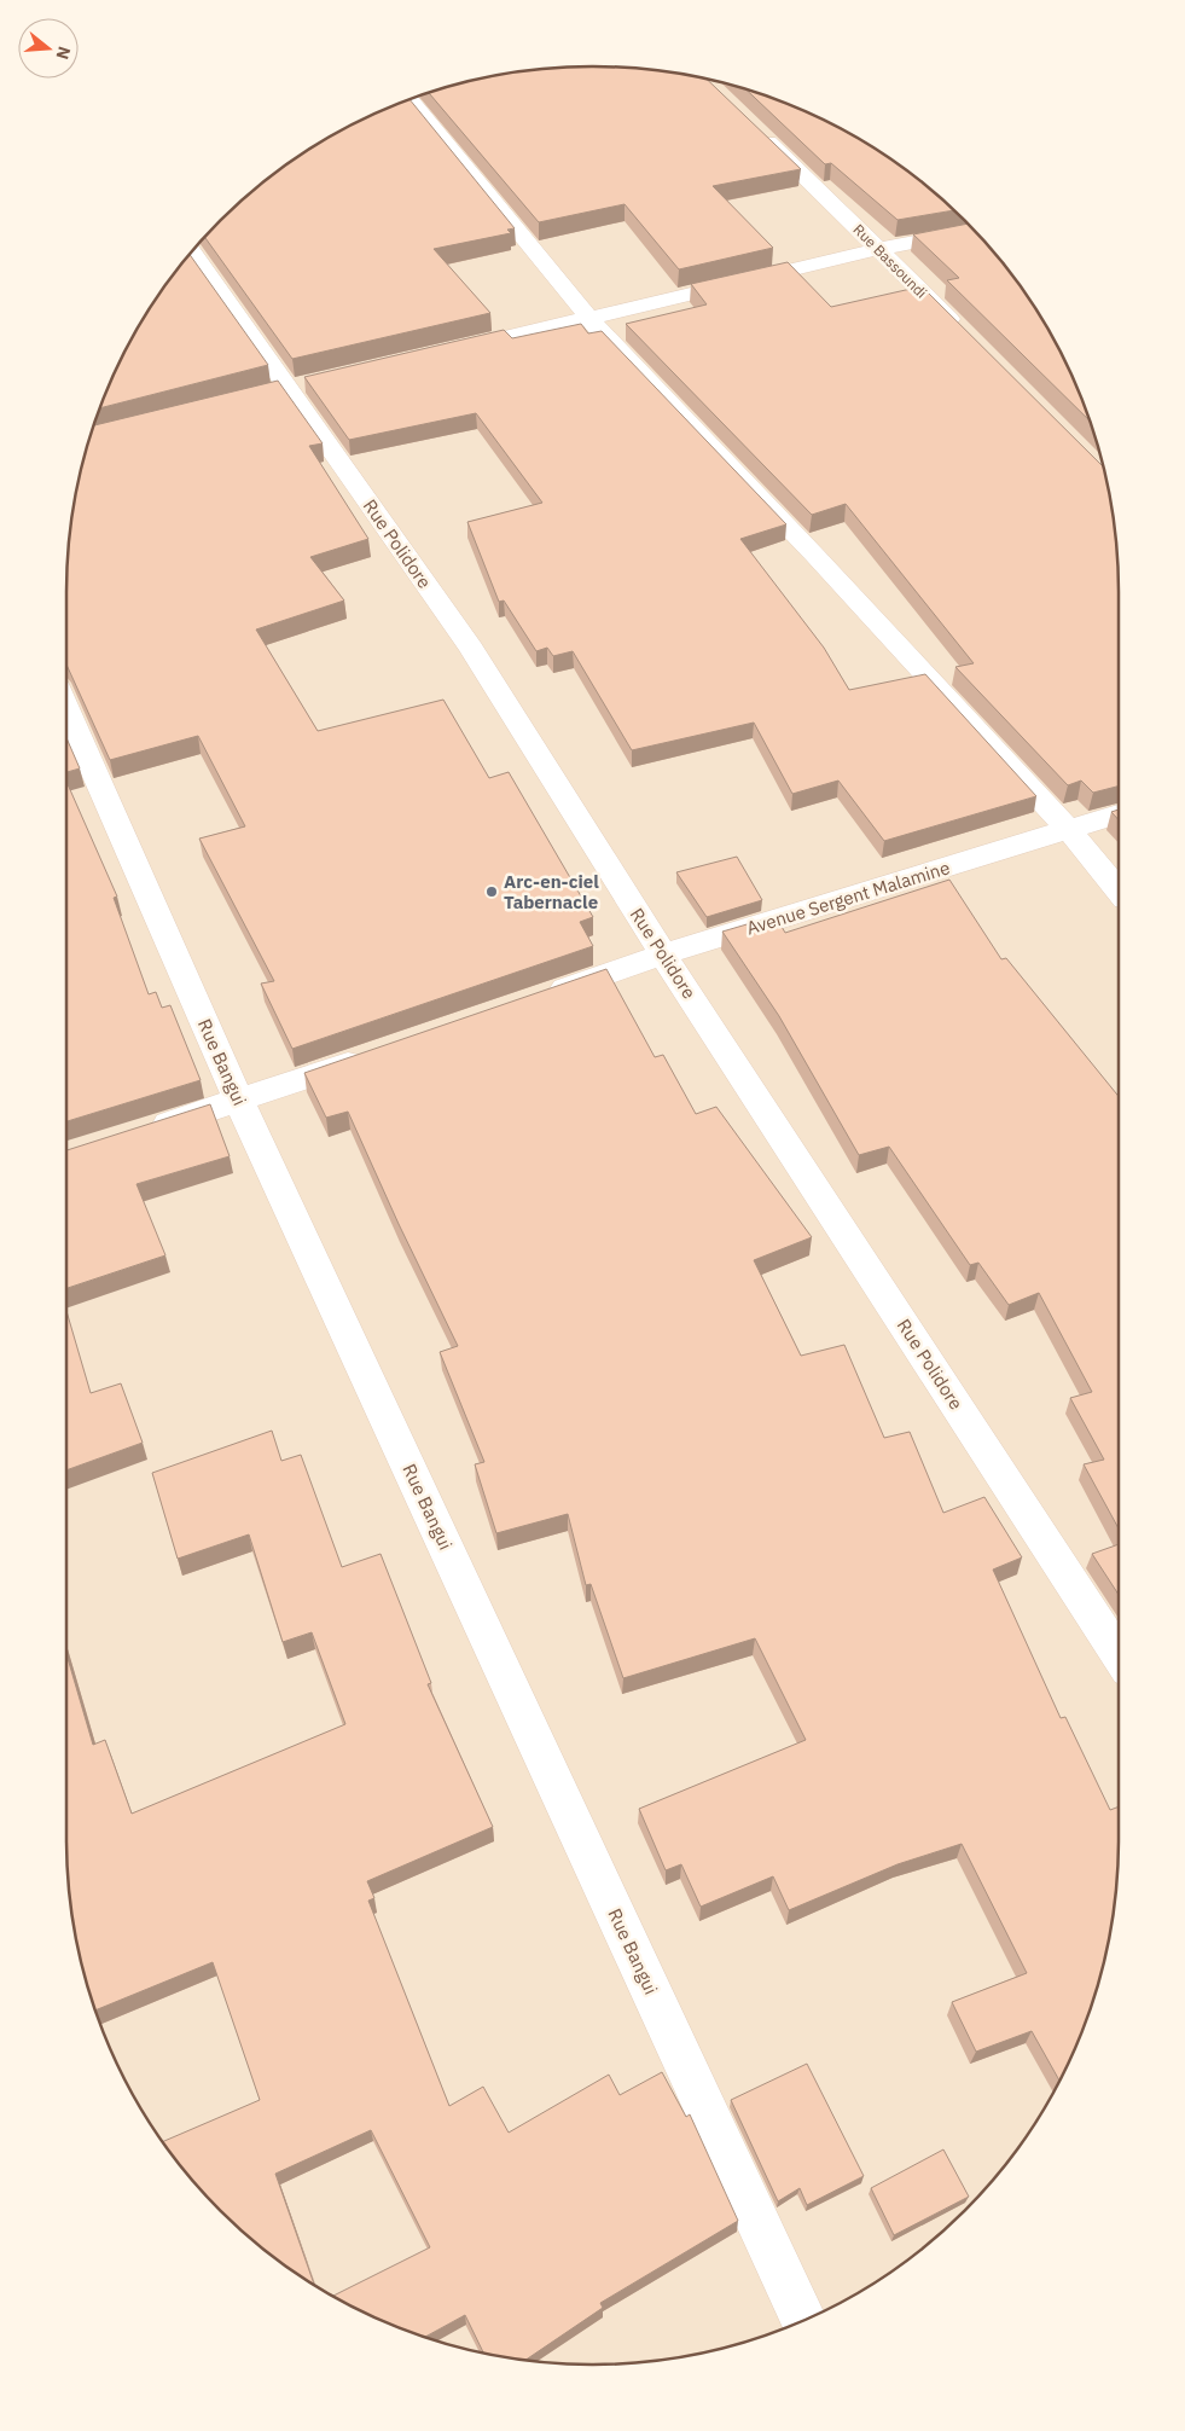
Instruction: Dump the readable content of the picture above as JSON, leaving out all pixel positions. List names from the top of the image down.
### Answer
{
  "streets": {
    "street": [
      "Rue Bassoundi",
      "Rue Polidore",
      "Avenue Sergent Malamine",
      "Rue Bangui"
    ]
  },
  "crossings": [
    ["Rue Polidore", "Avenue Sergent Malamine"]
  ],
  "places": ["Arc-en-ciel Tabernacle"],
  "north": "right"
}
